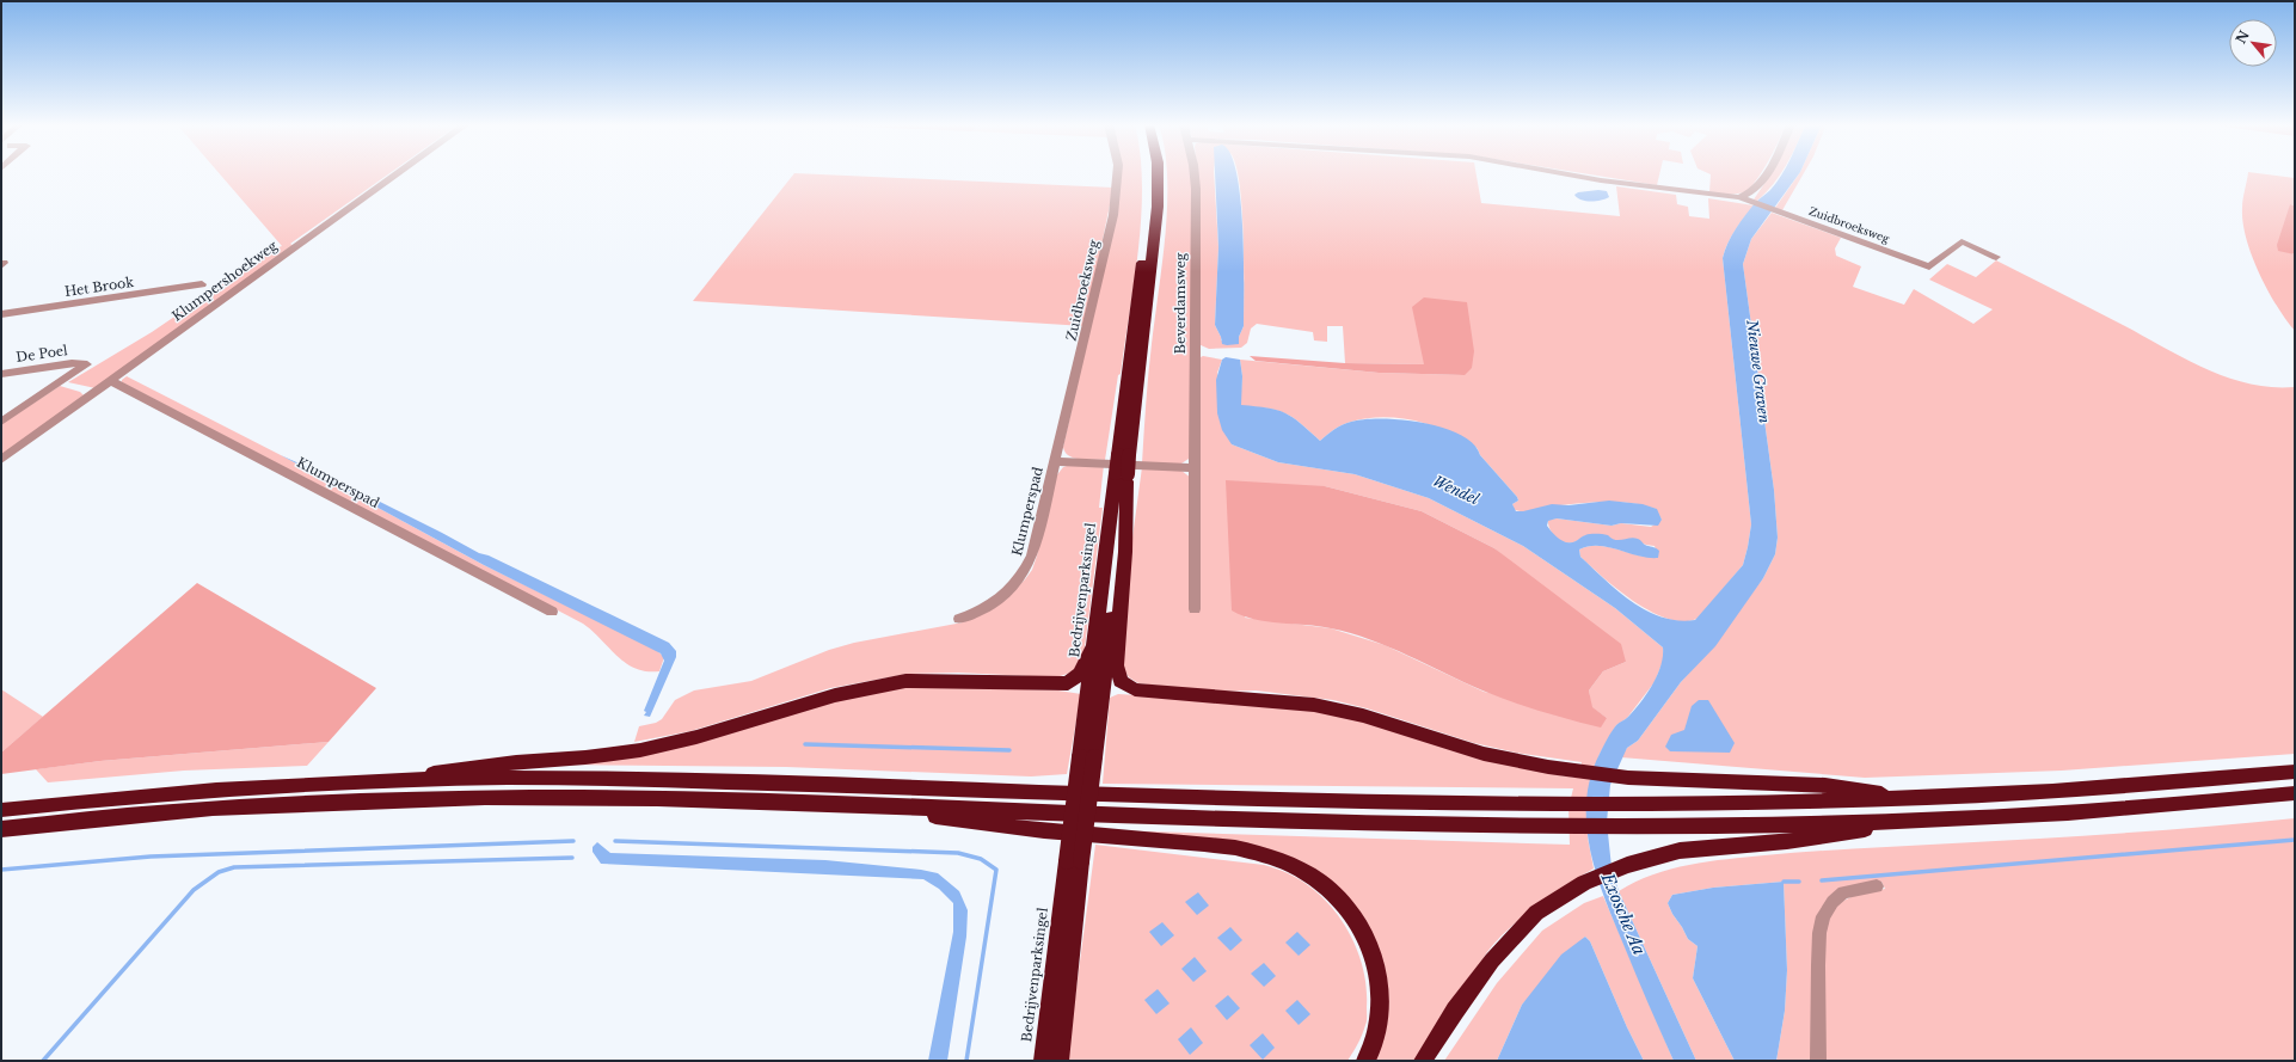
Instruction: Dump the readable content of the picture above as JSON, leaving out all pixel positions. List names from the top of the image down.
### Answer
{
  "streets": {
    "highway": ["Bedrijvenparksingel"],
    "street": [
      "Zuidbroeksweg",
      "Klumpershoekweg",
      "Het Brook",
      "Beverdamsweg",
      "De Poel",
      "Klumperspad"
    ]
  },
  "crossings": [
    ["Zuidbroeksweg", "Klumperspad"],
    ["Klumpershoekweg", "Klumperspad"]
  ],
  "water": ["Nieuwe Graven", "Wendel", "Exosche Aa"],
  "north": "top left"
}
